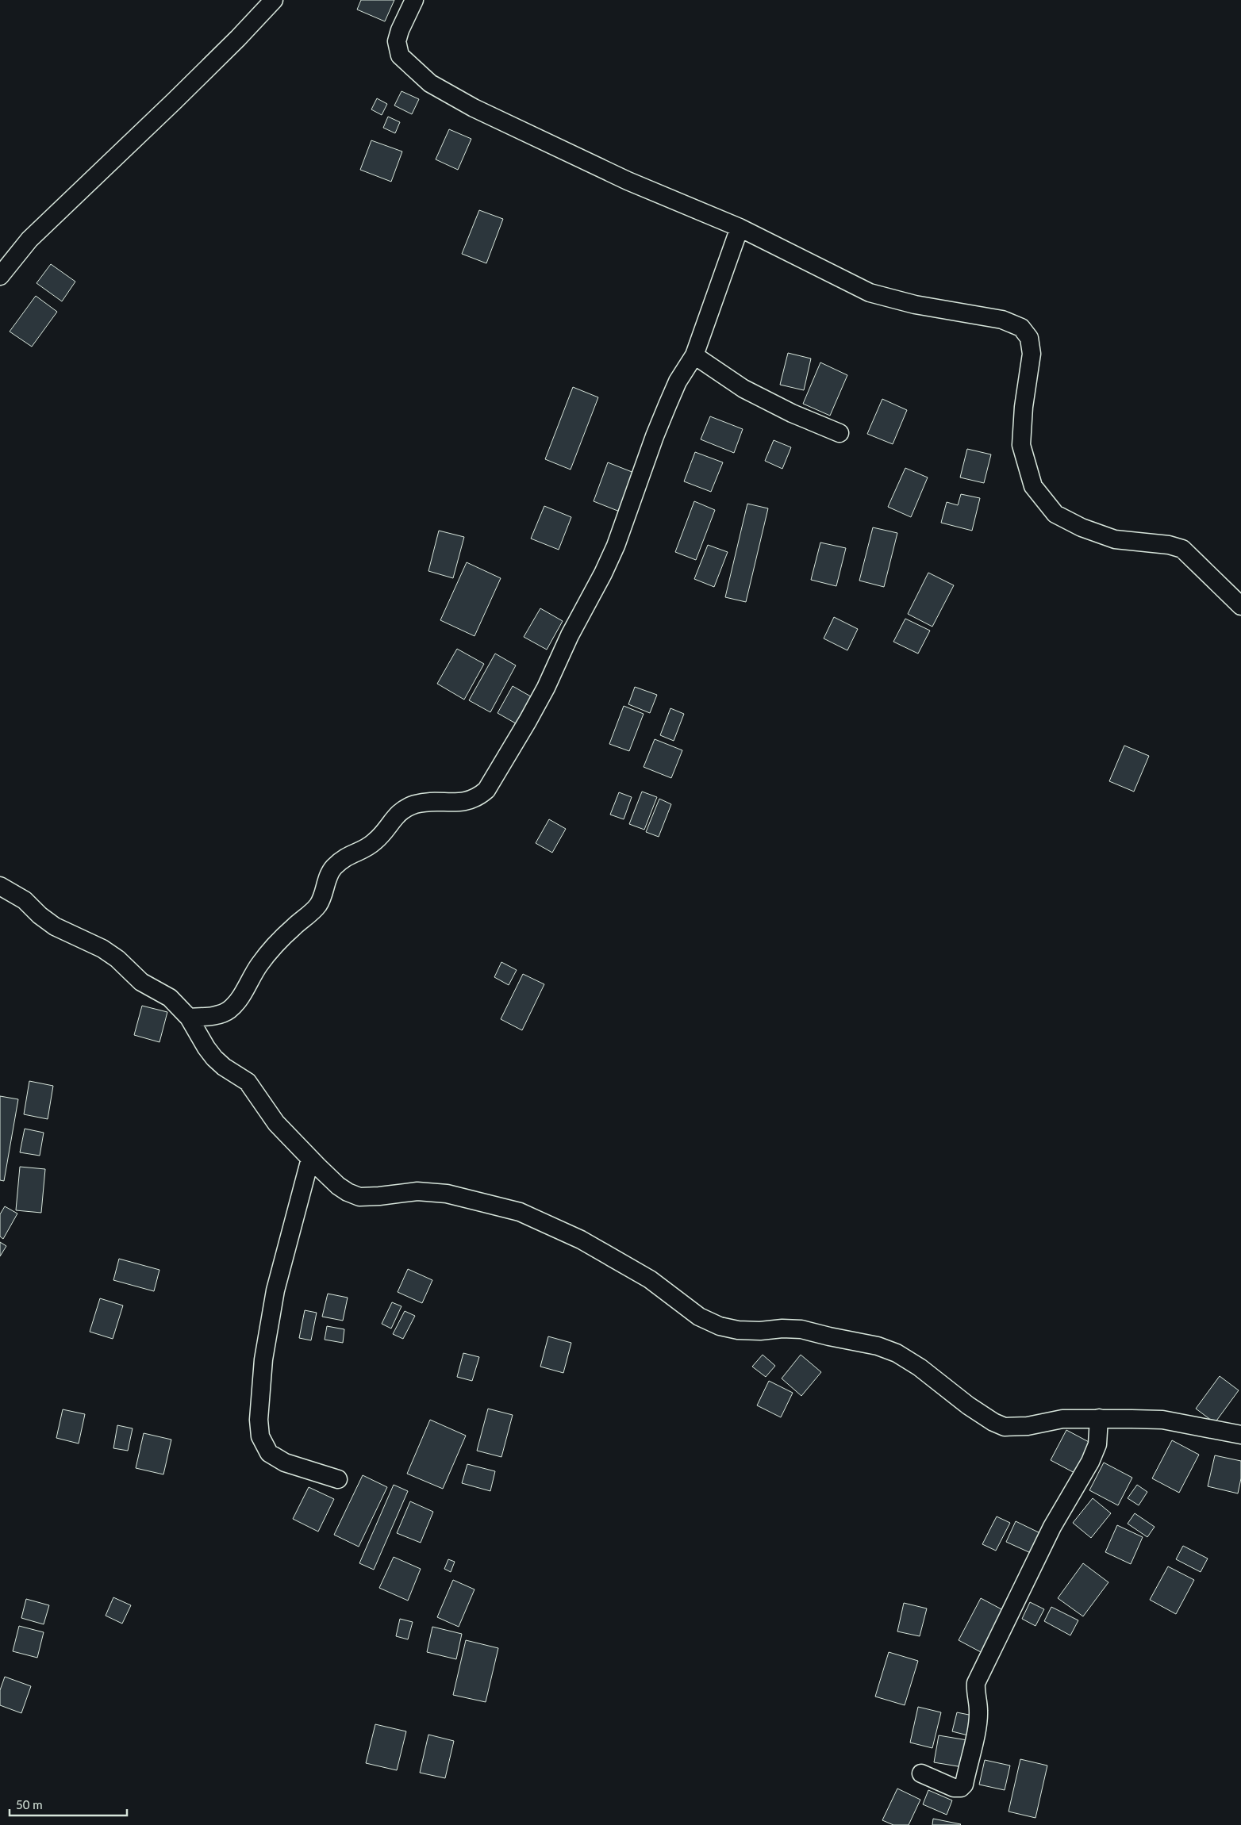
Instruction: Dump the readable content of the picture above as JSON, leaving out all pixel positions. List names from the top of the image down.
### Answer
{
  "scale_bar": "50 m"
}
